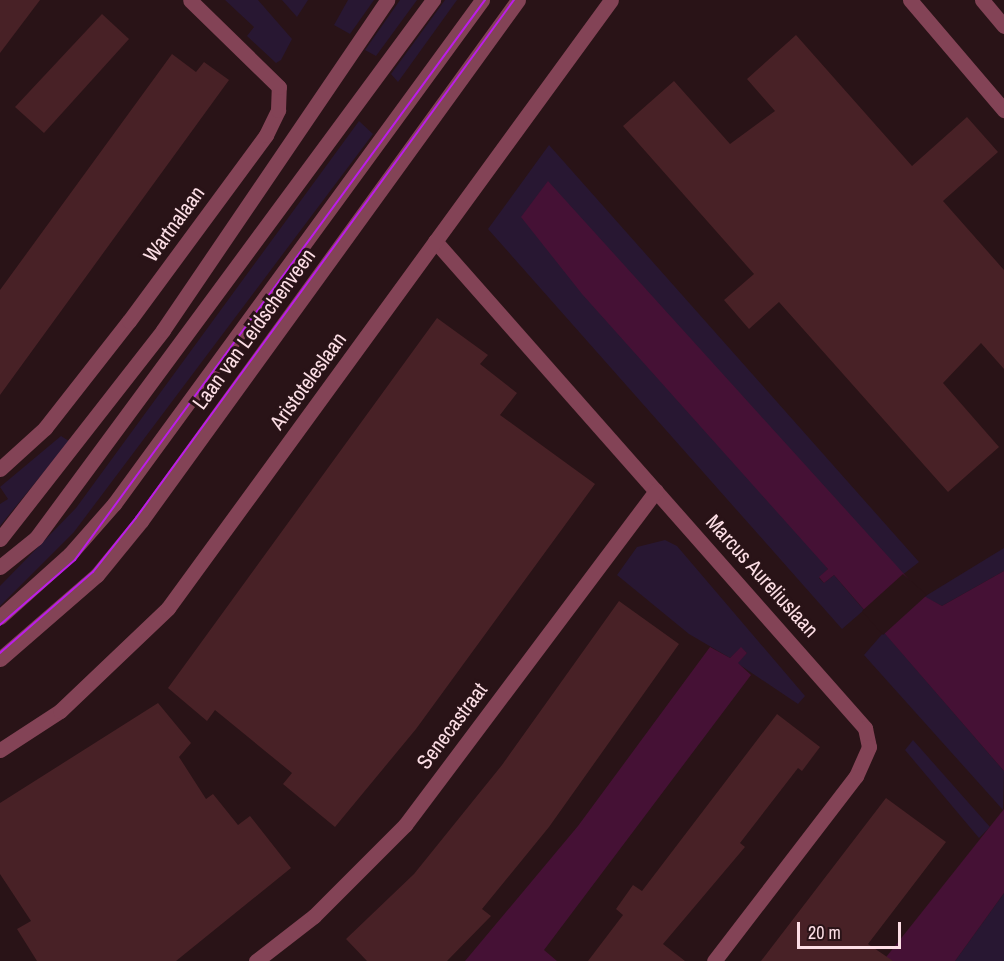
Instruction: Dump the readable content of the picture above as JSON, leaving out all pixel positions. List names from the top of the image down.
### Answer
{
  "streets": {
    "street": [
      "Wartnalaan",
      "Laan van Leidschenveen",
      "Aristoteleslaan",
      "Marcus Aureliuslaan",
      "Senecastraat"
    ]
  },
  "crossings": [
    ["Aristoteleslaan", "Marcus Aureliuslaan"],
    ["Marcus Aureliuslaan", "Senecastraat"]
  ],
  "scale_bar": "20 m"
}
